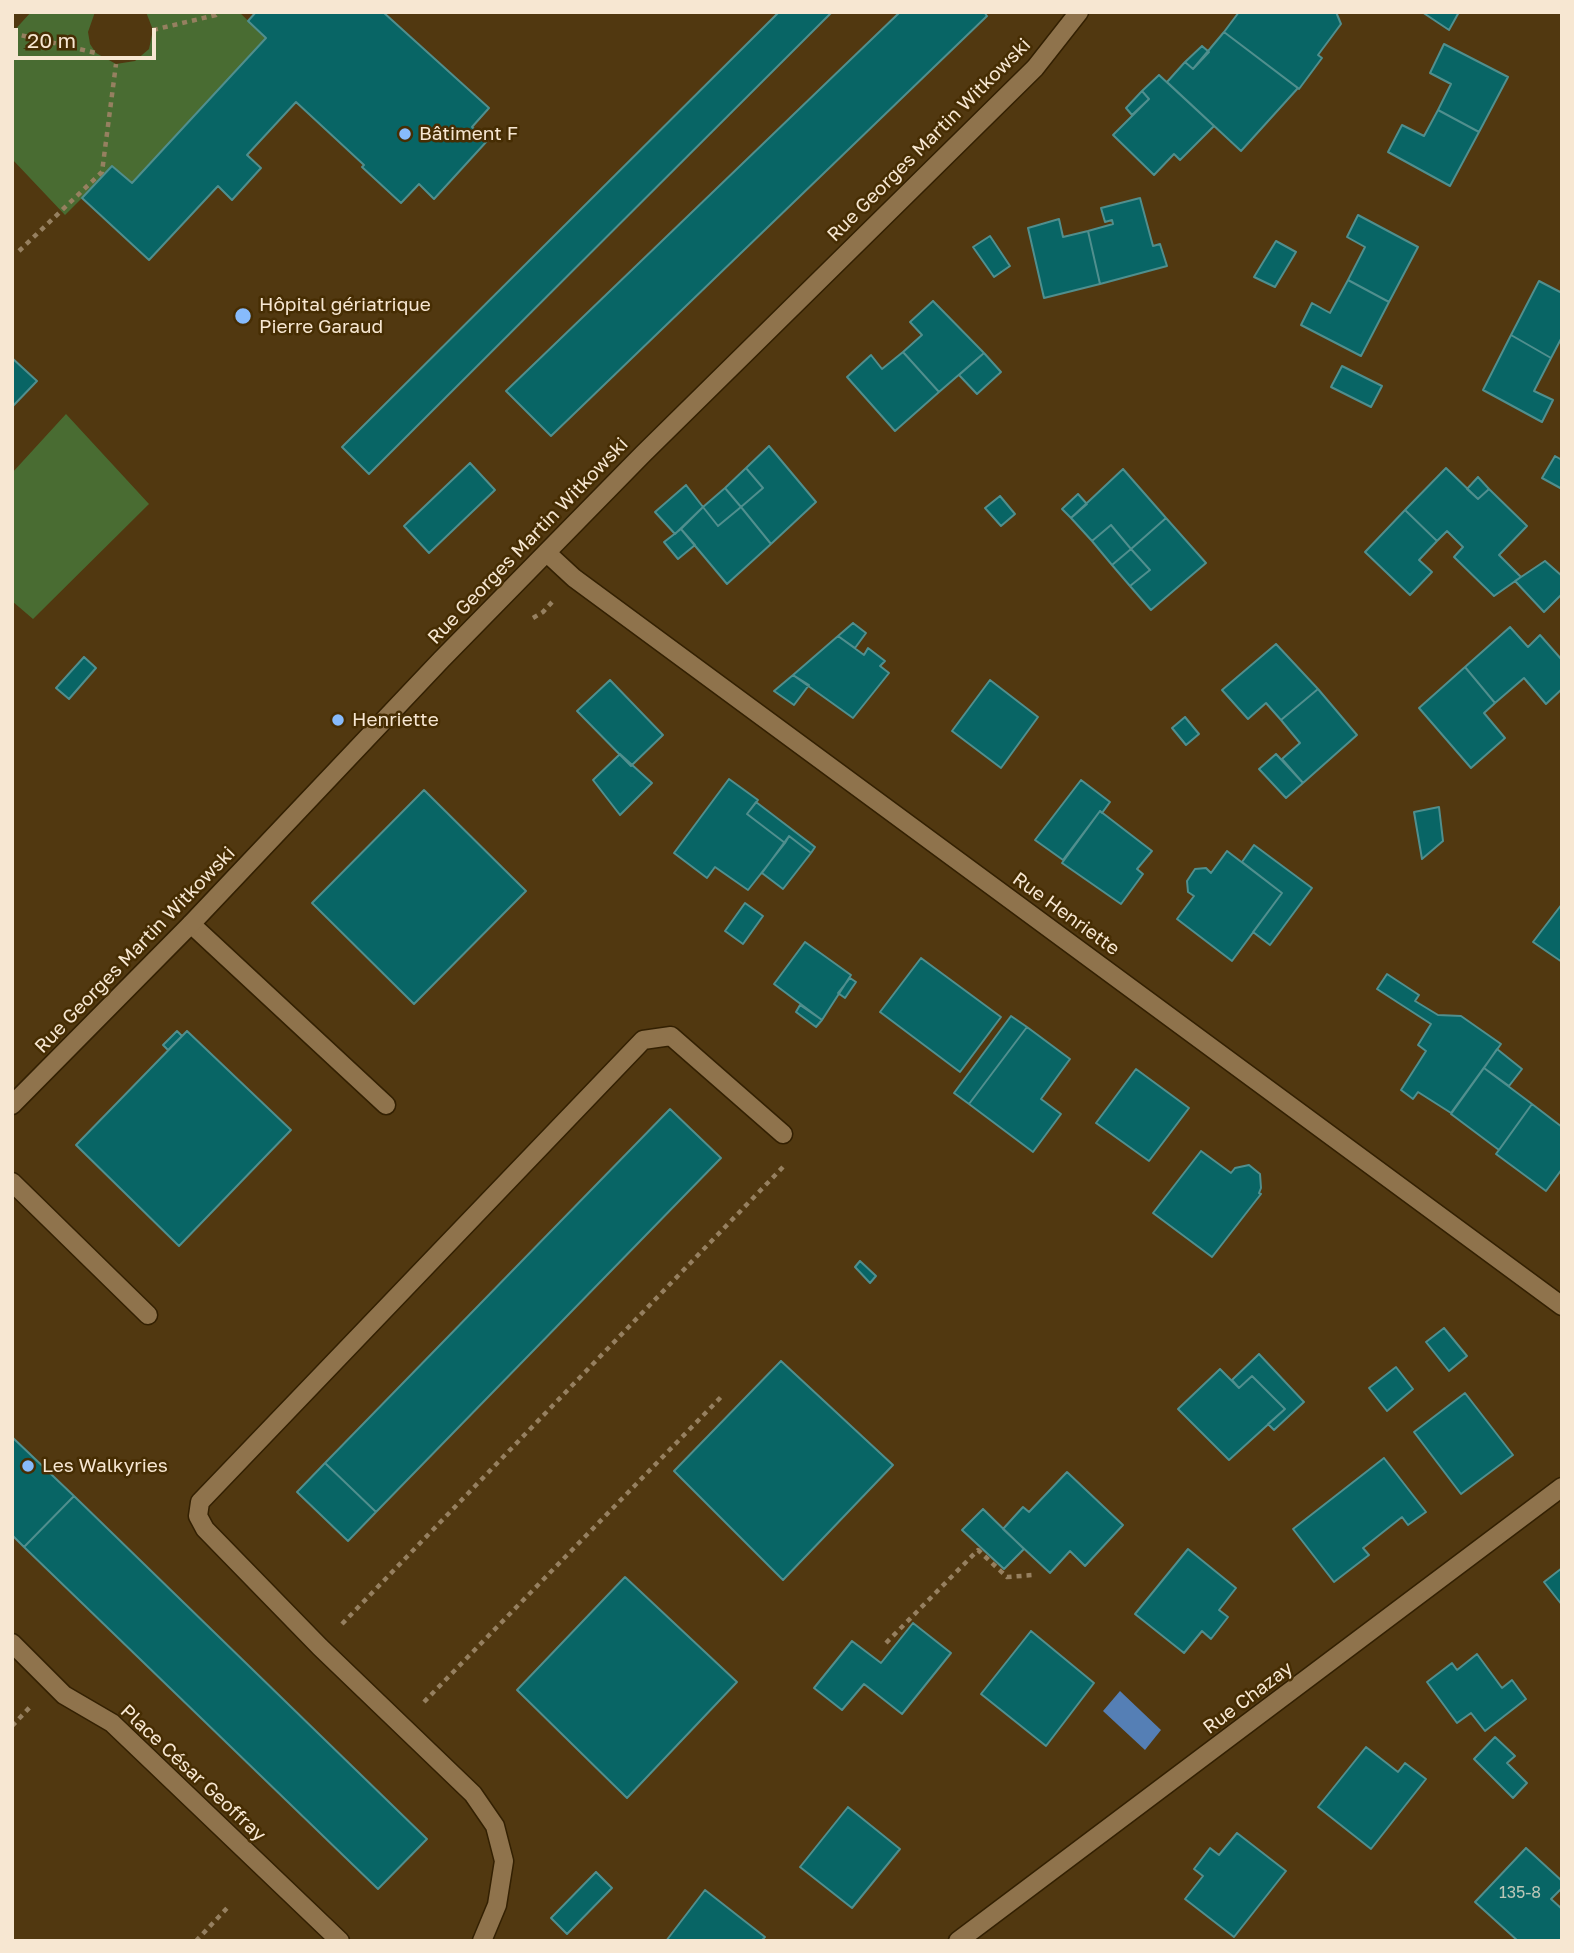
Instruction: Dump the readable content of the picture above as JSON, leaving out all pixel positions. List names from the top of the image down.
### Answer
{
  "streets": {
    "street": [
      "Rue Georges Martin Witkowski",
      "Rue Henriette",
      "Rue Chazay",
      "Place César Geoffray"
    ]
  },
  "crossings": [
    ["Rue Georges Martin Witkowski", "Rue Henriette"]
  ],
  "places": [
    "Bâtiment F",
    "Hôpital gériatrique Pierre Garaud",
    "Henriette",
    "Les Walkyries"
  ],
  "house_numbers": ["135-8"],
  "scale_bar": "20 m"
}
